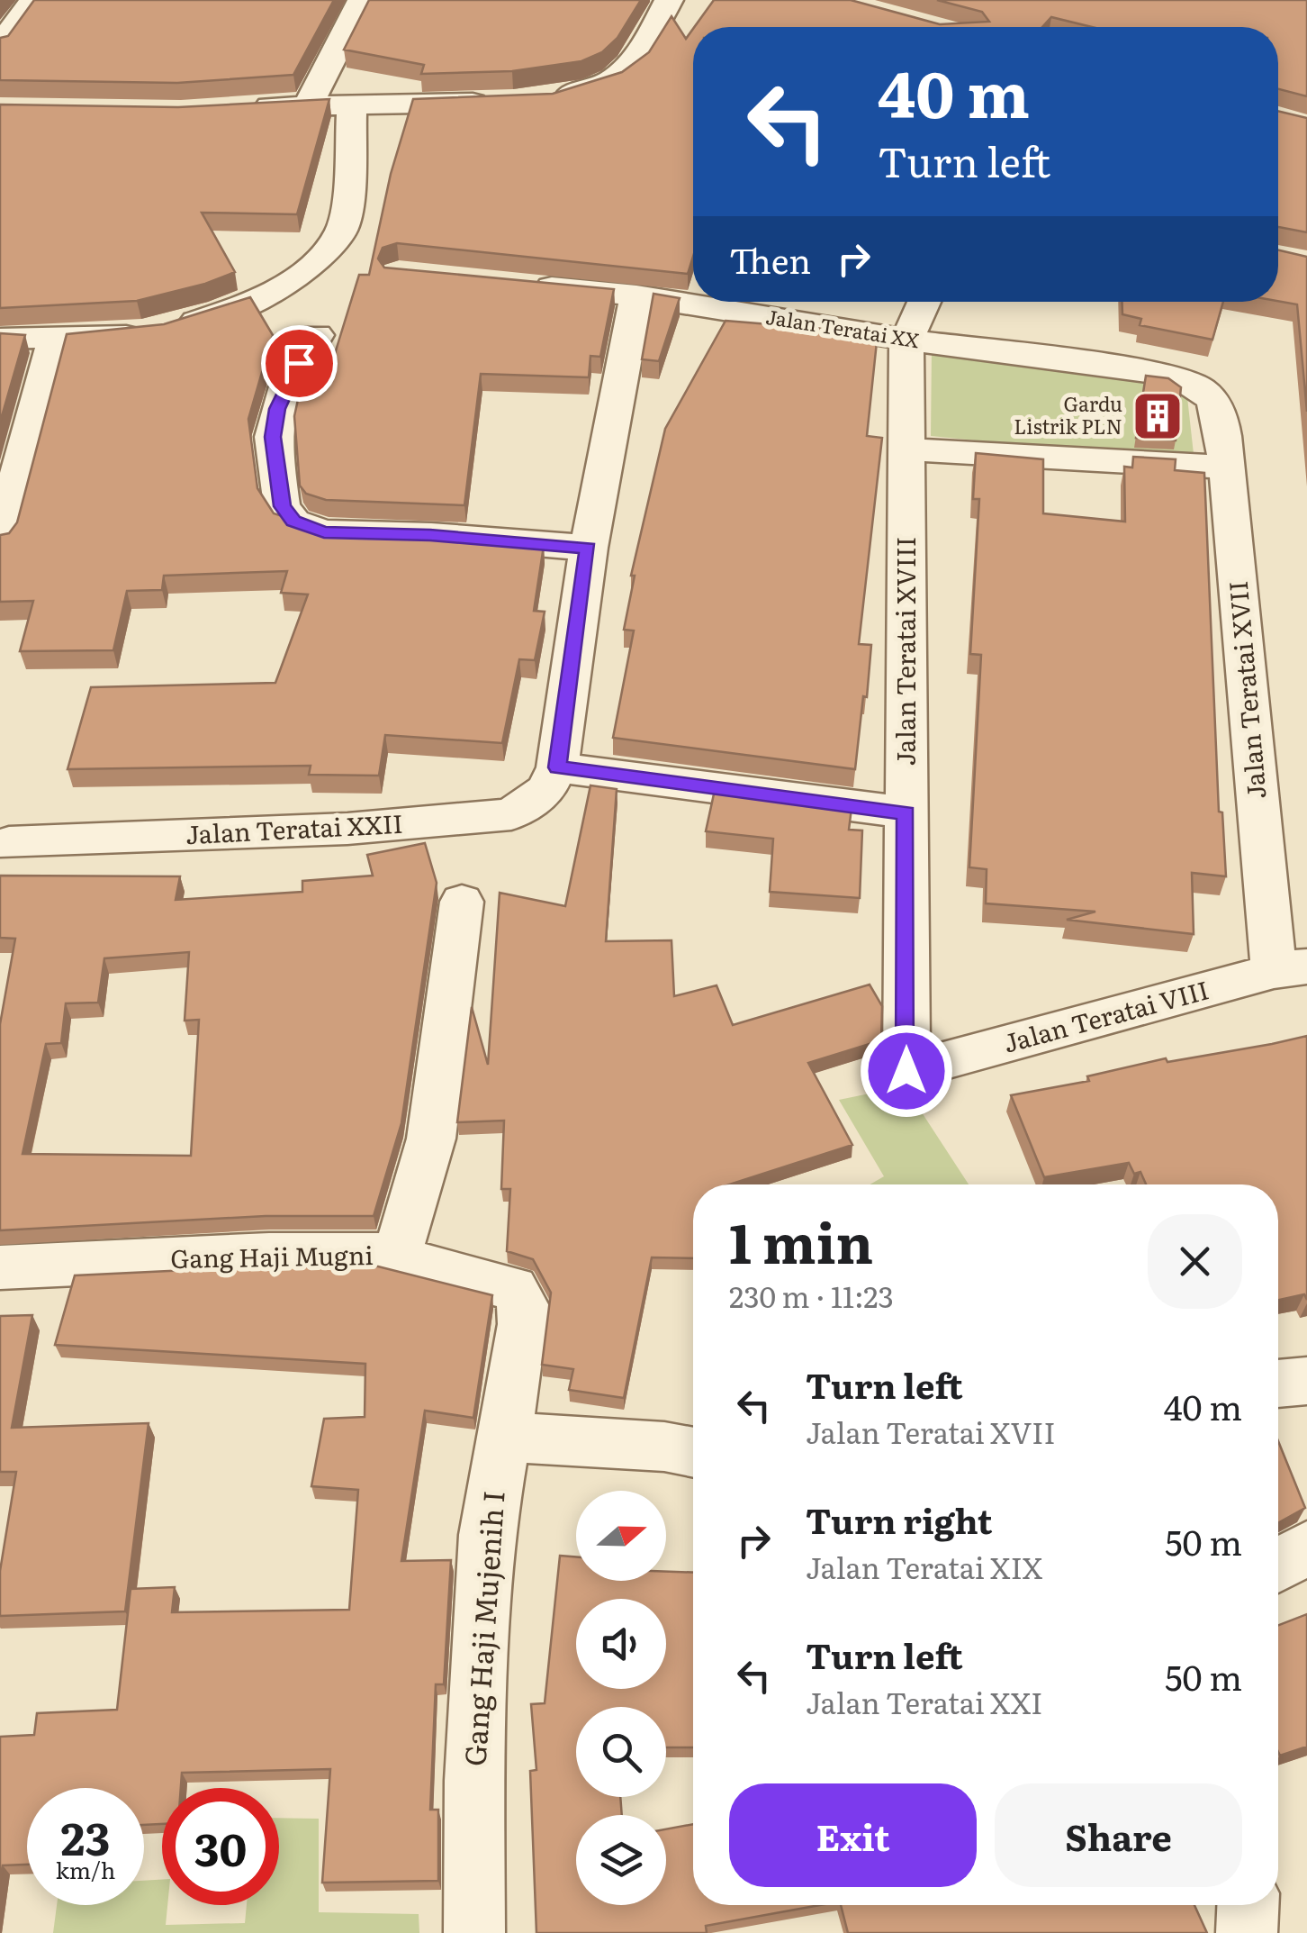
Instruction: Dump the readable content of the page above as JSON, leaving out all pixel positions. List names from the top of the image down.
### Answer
{
  "streets": {
    "street": [
      "Jalan Teratai XX",
      "Jalan Teratai XVIII",
      "Jalan Teratai XVII",
      "Jalan Teratai XXII",
      "Jalan Teratai VIII",
      "Gang Haji Mugni",
      "Gang Haji Mujenih I"
    ]
  },
  "crossings": [
    ["Jalan Teratai XX", "Jalan Teratai XVIII"],
    ["Jalan Teratai XX", "Jalan Teratai XVII"],
    ["Jalan Teratai XVIII", "Jalan Teratai VIII"],
    ["Jalan Teratai XVII", "Jalan Teratai VIII"],
    ["Gang Haji Mugni", "Gang Haji Mujenih I"]
  ],
  "places": {
    "building": ["Gardu Listrik PLN"]
  },
  "north": "right",
  "page": {
    "turn": ["40 m", "Turn left"],
    "then": "Then",
    "heading": ["1 min", "230 m · 11:23"],
    "list": [
      {
        "name": "Turn left",
        "note": "Jalan Teratai XVII",
        "value": "40 m"
      },
      {
        "name": "Turn right",
        "note": "Jalan Teratai XIX",
        "value": "50 m"
      },
      {
        "name": "Turn left",
        "note": "Jalan Teratai XXI",
        "value": "50 m"
      }
    ],
    "buttons": ["Exit", "Share"],
    "speed": "23 km/h",
    "limit": "30"
  }
}
